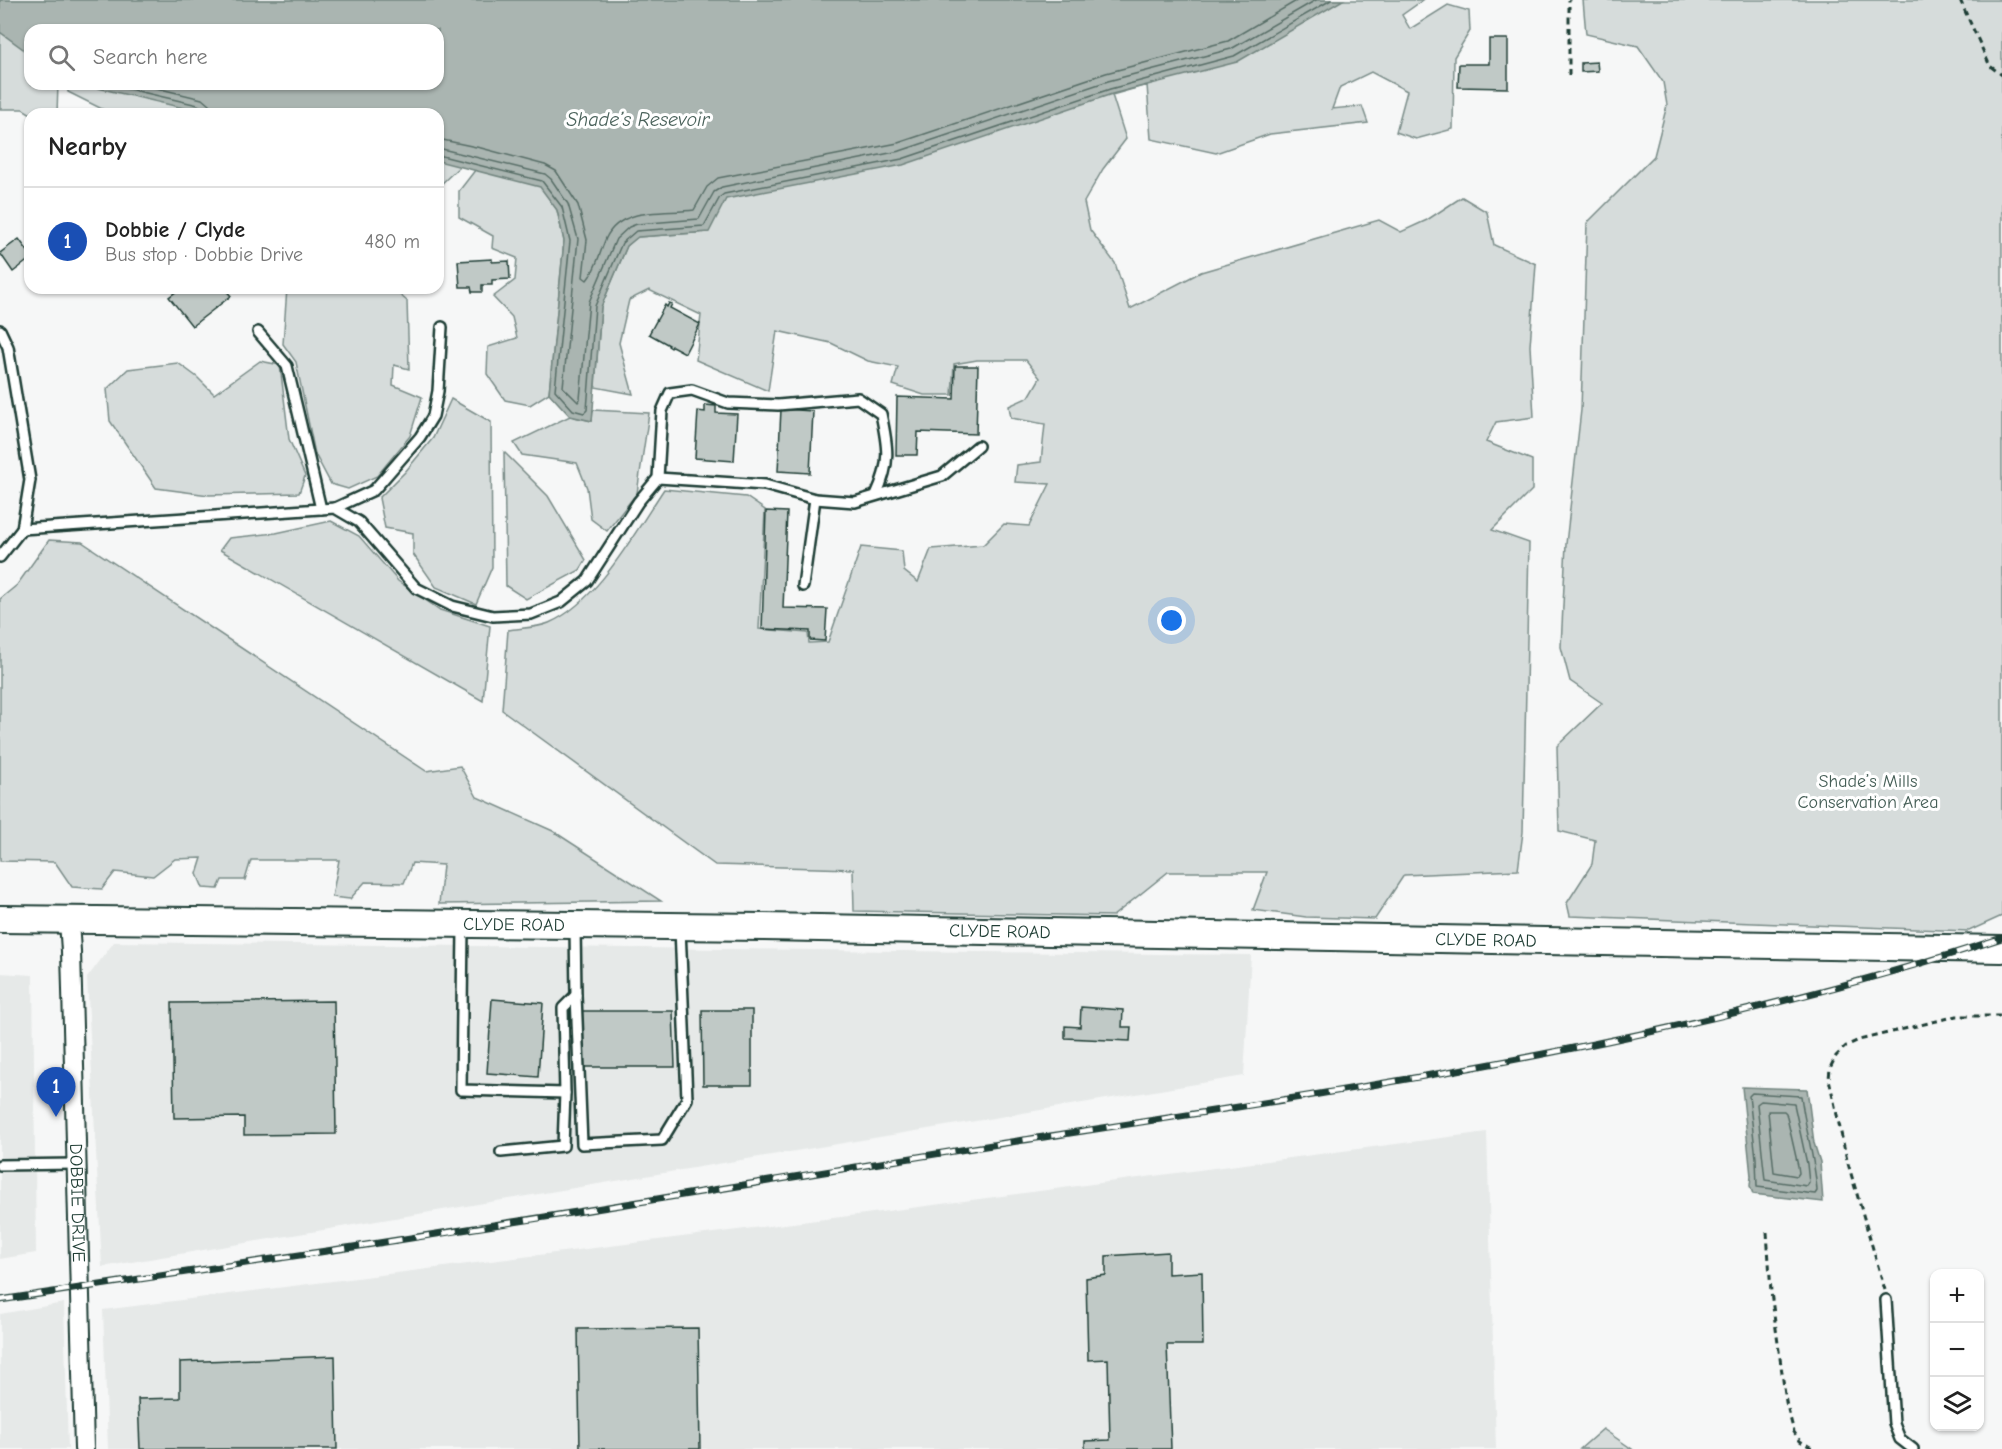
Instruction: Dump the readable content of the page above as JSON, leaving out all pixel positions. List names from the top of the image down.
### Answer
{
  "streets": {
    "main road": ["CLYDE ROAD"],
    "street": ["DOBBIE DRIVE"]
  },
  "crossings": [
    ["CLYDE ROAD", "DOBBIE DRIVE"]
  ],
  "water": ["Shade’s Resevoir"],
  "parks": ["Shade’s Mills Conservation Area"],
  "page": {
    "search": "Search here",
    "heading": "Nearby",
    "list": [
      {
        "mark": "1",
        "name": "Dobbie / Clyde",
        "note": "Bus stop · Dobbie Drive",
        "value": "480 m"
      }
    ],
    "pins": "1",
    "map_buttons": ["+", "−"]
  }
}
